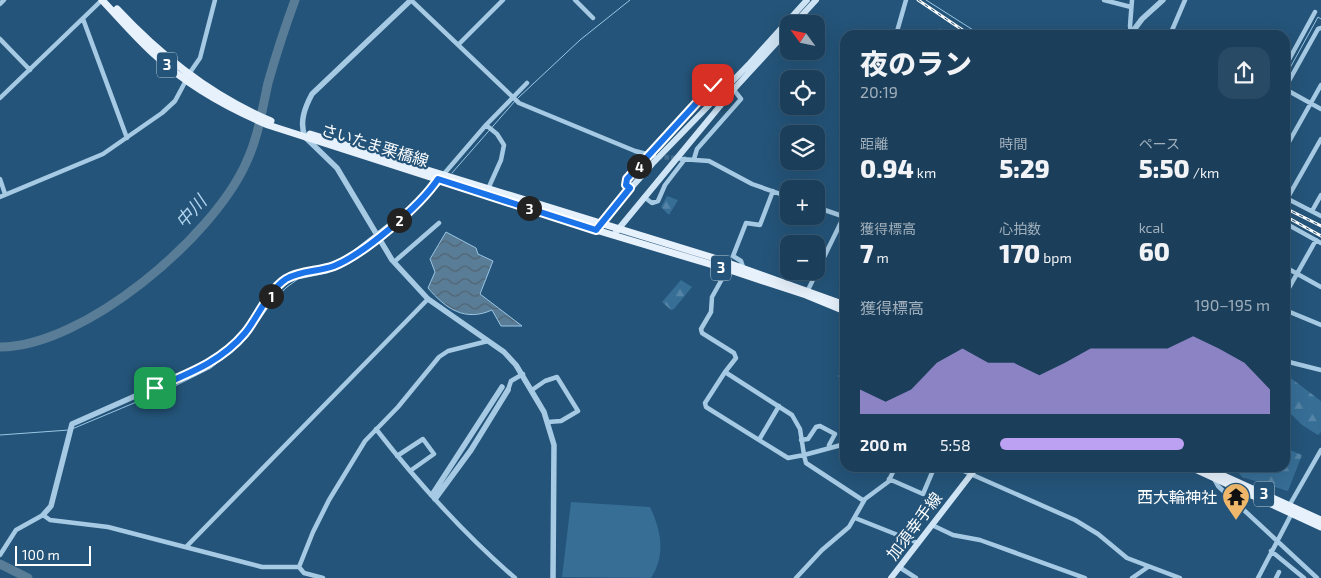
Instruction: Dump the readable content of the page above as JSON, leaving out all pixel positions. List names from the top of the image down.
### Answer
{
  "streets": {
    "main road": ["3", "さいたま栗橋線", "加須幸手線"]
  },
  "water": ["中川"],
  "places": {
    "temple": ["西大輪神社"]
  },
  "scale_bar": "100 m",
  "north": "top left",
  "page": {
    "map_buttons": ["+", "−"],
    "heading": ["夜のラン", "20:19"],
    "stats": [
      ["距離", "0.94 km"],
      ["時間", "5:29"],
      ["ペース", "5:50 /km"],
      ["獲得標高", "7 m"],
      ["心拍数", "170 bpm"],
      ["kcal", "60"]
    ],
    "pins": [
      "4",
      "3",
      "2",
      "1"
    ],
    "chart": ["獲得標高", "190–195 m"],
    "list": [
      {
        "name": "200 m",
        "note": "5:58"
      }
    ],
    "scale": "100 m"
  }
}
